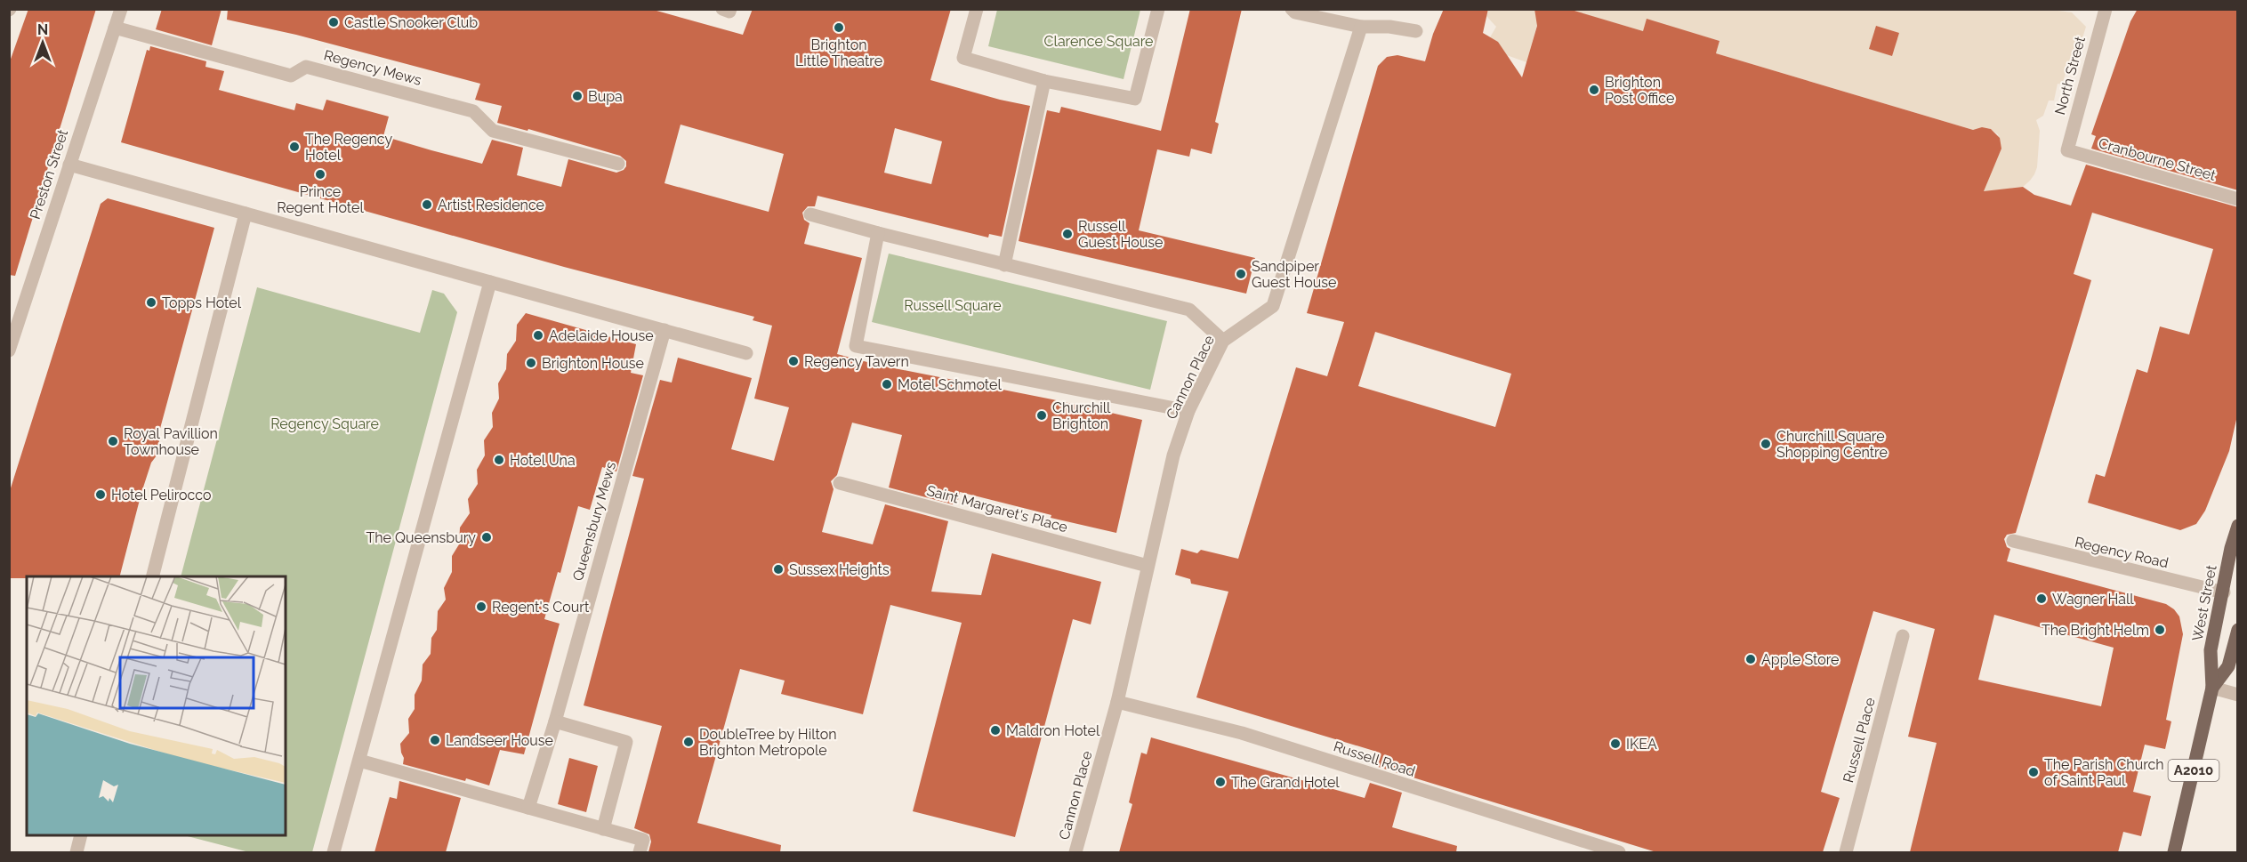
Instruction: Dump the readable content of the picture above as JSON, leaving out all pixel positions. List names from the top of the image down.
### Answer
{
  "streets": {
    "main road": ["West Street", "A2010"],
    "street": [
      "Regency Mews",
      "North Street",
      "Cranbourne Street",
      "Preston Street",
      "Cannon Place",
      "Saint Margaret's Place",
      "Queensbury Mews",
      "Regency Road",
      "Russell Place",
      "Russell Road"
    ]
  },
  "crossings": [
    ["Regency Mews", "Preston Street"],
    ["North Street", "Cranbourne Street"],
    ["Cannon Place", "Saint Margaret's Place"],
    ["Cannon Place", "Russell Road"],
    ["Regency Road", "West Street"]
  ],
  "parks": ["Clarence Square", "Russell Square", "Regency Square"],
  "places": [
    "Castle Snooker Club",
    "Brighton Little Theatre",
    "Brighton Post Office",
    "Bupa",
    "The Regency Hotel",
    "Prince Regent Hotel",
    "Artist Residence",
    "Russell Guest House",
    "Sandpiper Guest House",
    "Topps Hotel",
    "Adelaide House",
    "Regency Tavern",
    "Brighton House",
    "Motel Schmotel",
    "Churchill Brighton",
    "Royal Pavillion Townhouse",
    "Churchill Square Shopping Centre",
    "Hotel Una",
    "Hotel Pelirocco",
    "The Queensbury",
    "Sussex Heights",
    "Wagner Hall",
    "Regent's Court",
    "The Bright Helm",
    "Apple Store",
    "Maldron Hotel",
    "Landseer House",
    "DoubleTree by Hilton Brighton Metropole",
    "IKEA",
    "The Parish Church of Saint Paul",
    "The Grand Hotel"
  ],
  "north": "top"
}
